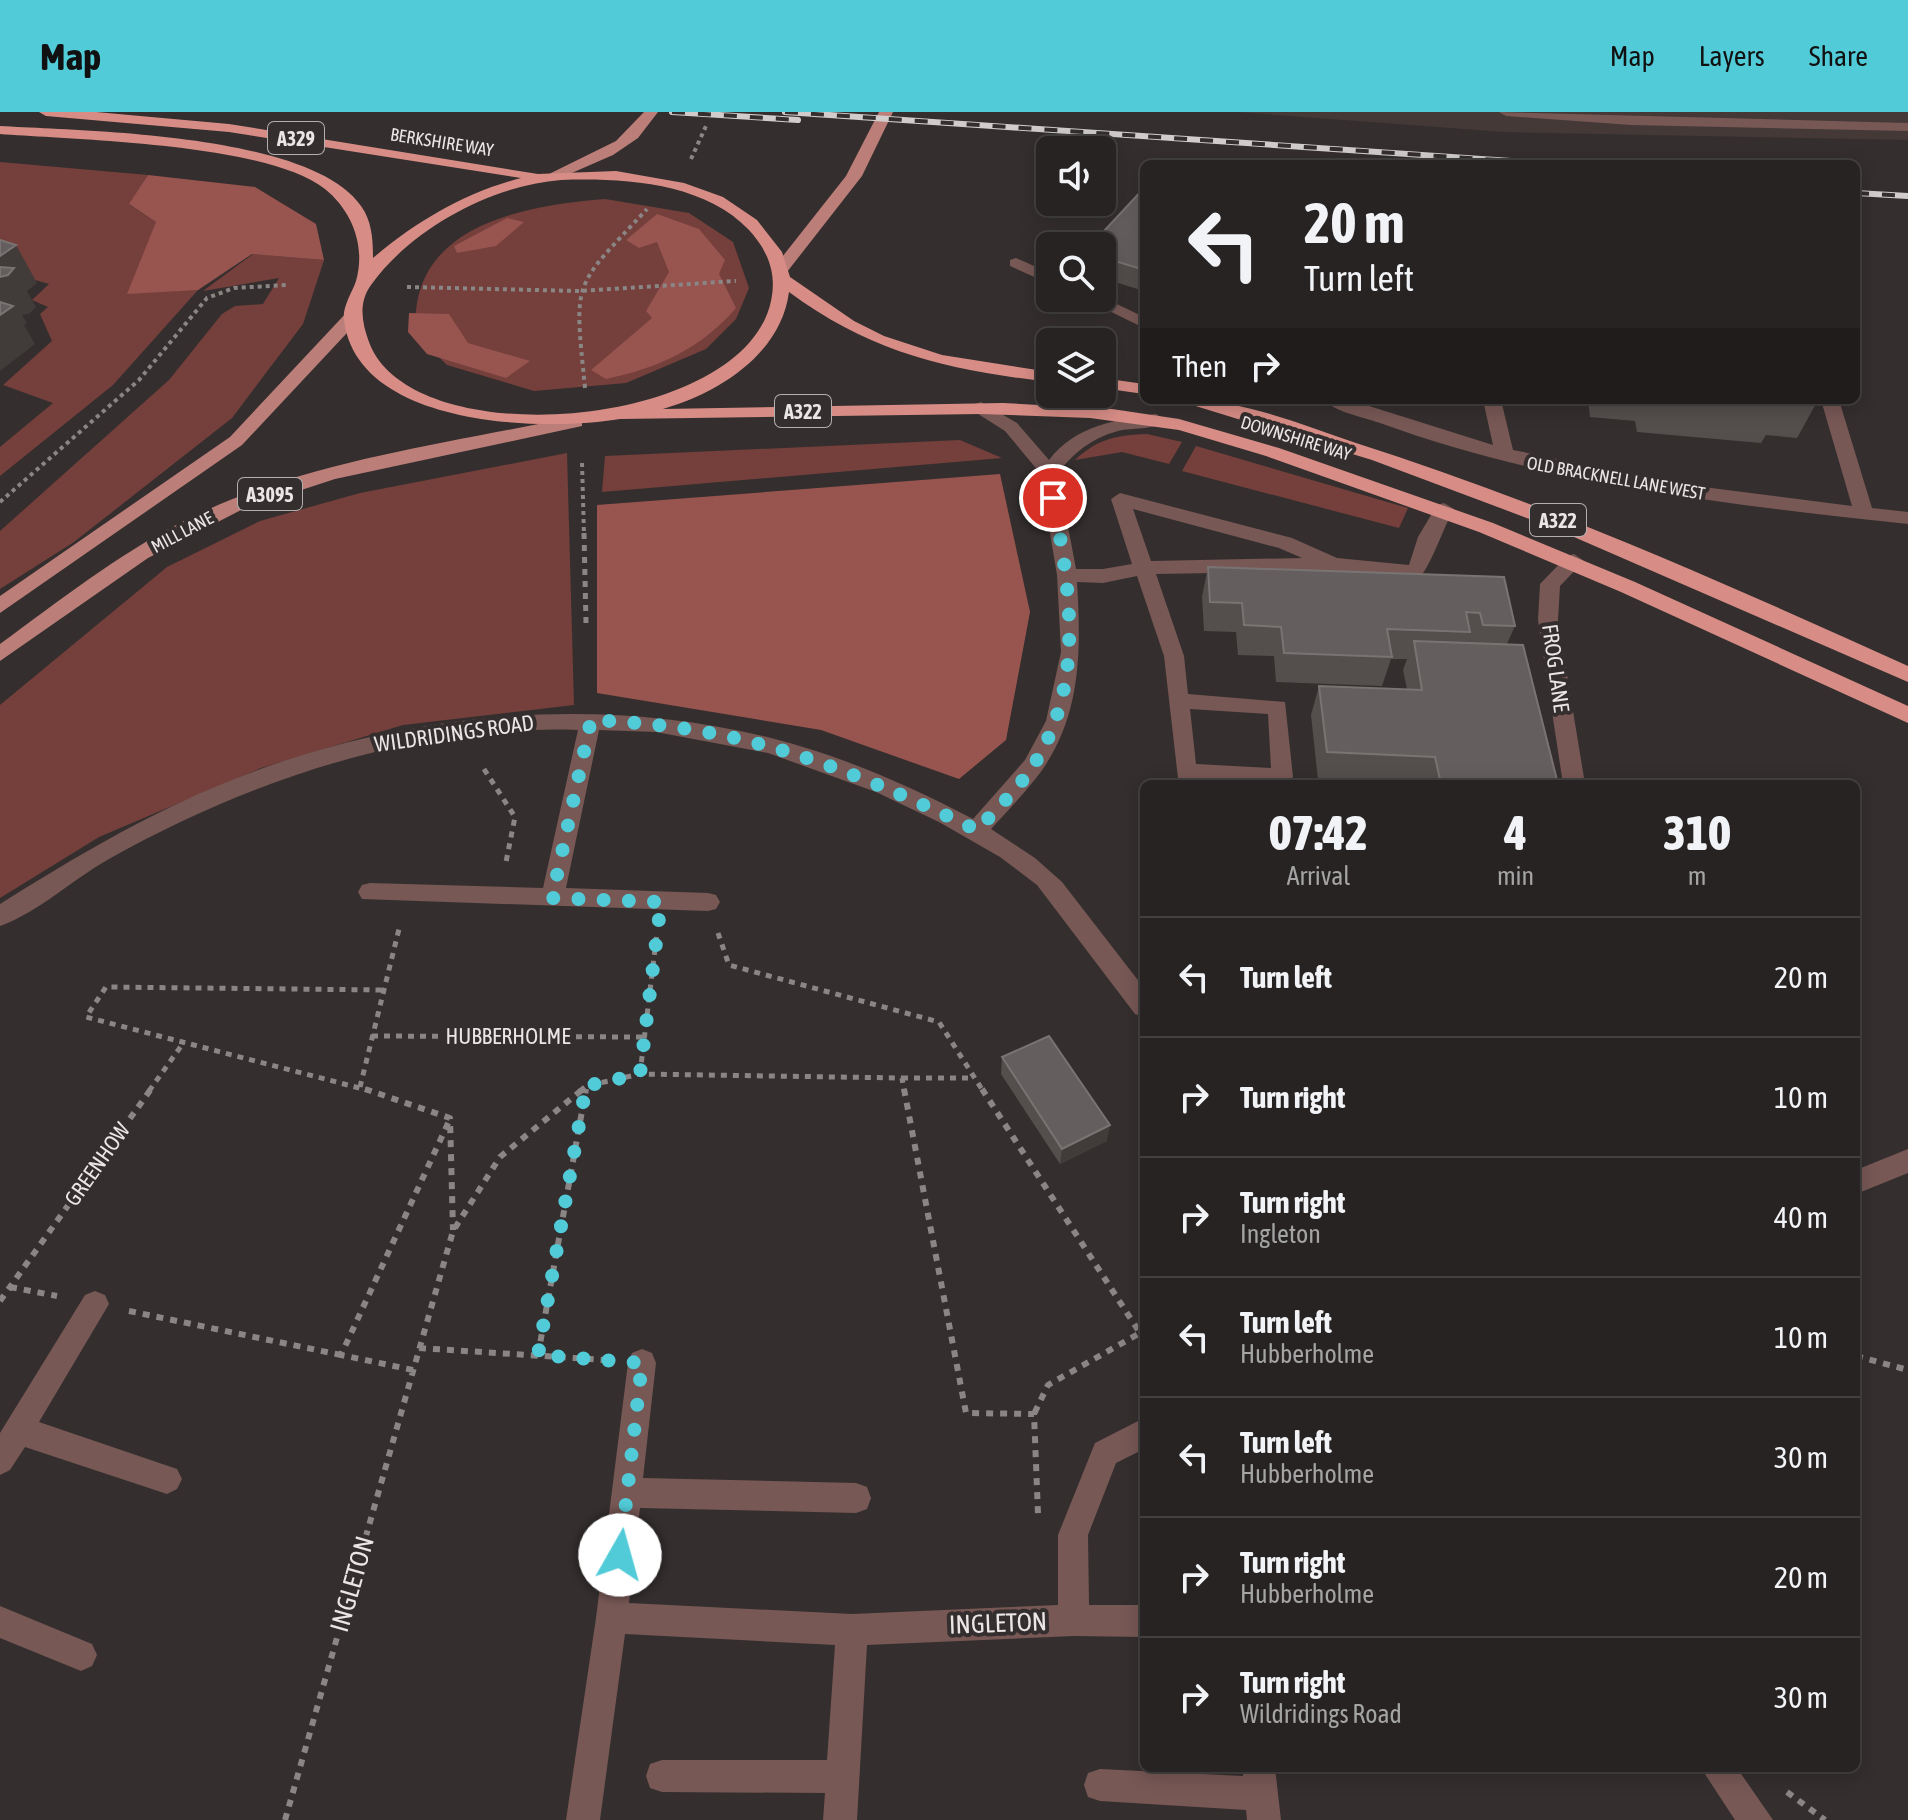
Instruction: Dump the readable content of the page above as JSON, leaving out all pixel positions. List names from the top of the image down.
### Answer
{
  "streets": {
    "highway": [
      "A329",
      "BERKSHIRE WAY",
      "A322",
      "DOWNSHIRE WAY"
    ],
    "main road": ["A3095", "MILL LANE"],
    "street": [
      "OLD BRACKNELL LANE WEST",
      "FROG LANE",
      "WILDRIDINGS ROAD",
      "INGLETON"
    ],
    "path": ["HUBBERHOLME", "GREENHOW"]
  },
  "crossings": [
    ["DOWNSHIRE WAY", "FROG LANE"]
  ],
  "page": {
    "header": "Map",
    "nav": ["Map", "Layers", "Share"],
    "turn": ["20 m", "Turn left"],
    "then": "Then",
    "eta": [
      "07:42",
      "Arrival",
      "4",
      "min",
      "310",
      "m"
    ],
    "list": [
      {
        "name": "Turn left",
        "value": "20 m"
      },
      {
        "name": "Turn right",
        "value": "10 m"
      },
      {
        "name": "Turn right",
        "note": "Ingleton",
        "value": "40 m"
      },
      {
        "name": "Turn left",
        "note": "Hubberholme",
        "value": "10 m"
      },
      {
        "name": "Turn left",
        "note": "Hubberholme",
        "value": "30 m"
      },
      {
        "name": "Turn right",
        "note": "Hubberholme",
        "value": "20 m"
      },
      {
        "name": "Turn right",
        "note": "Wildridings Road",
        "value": "30 m"
      }
    ]
  }
}
